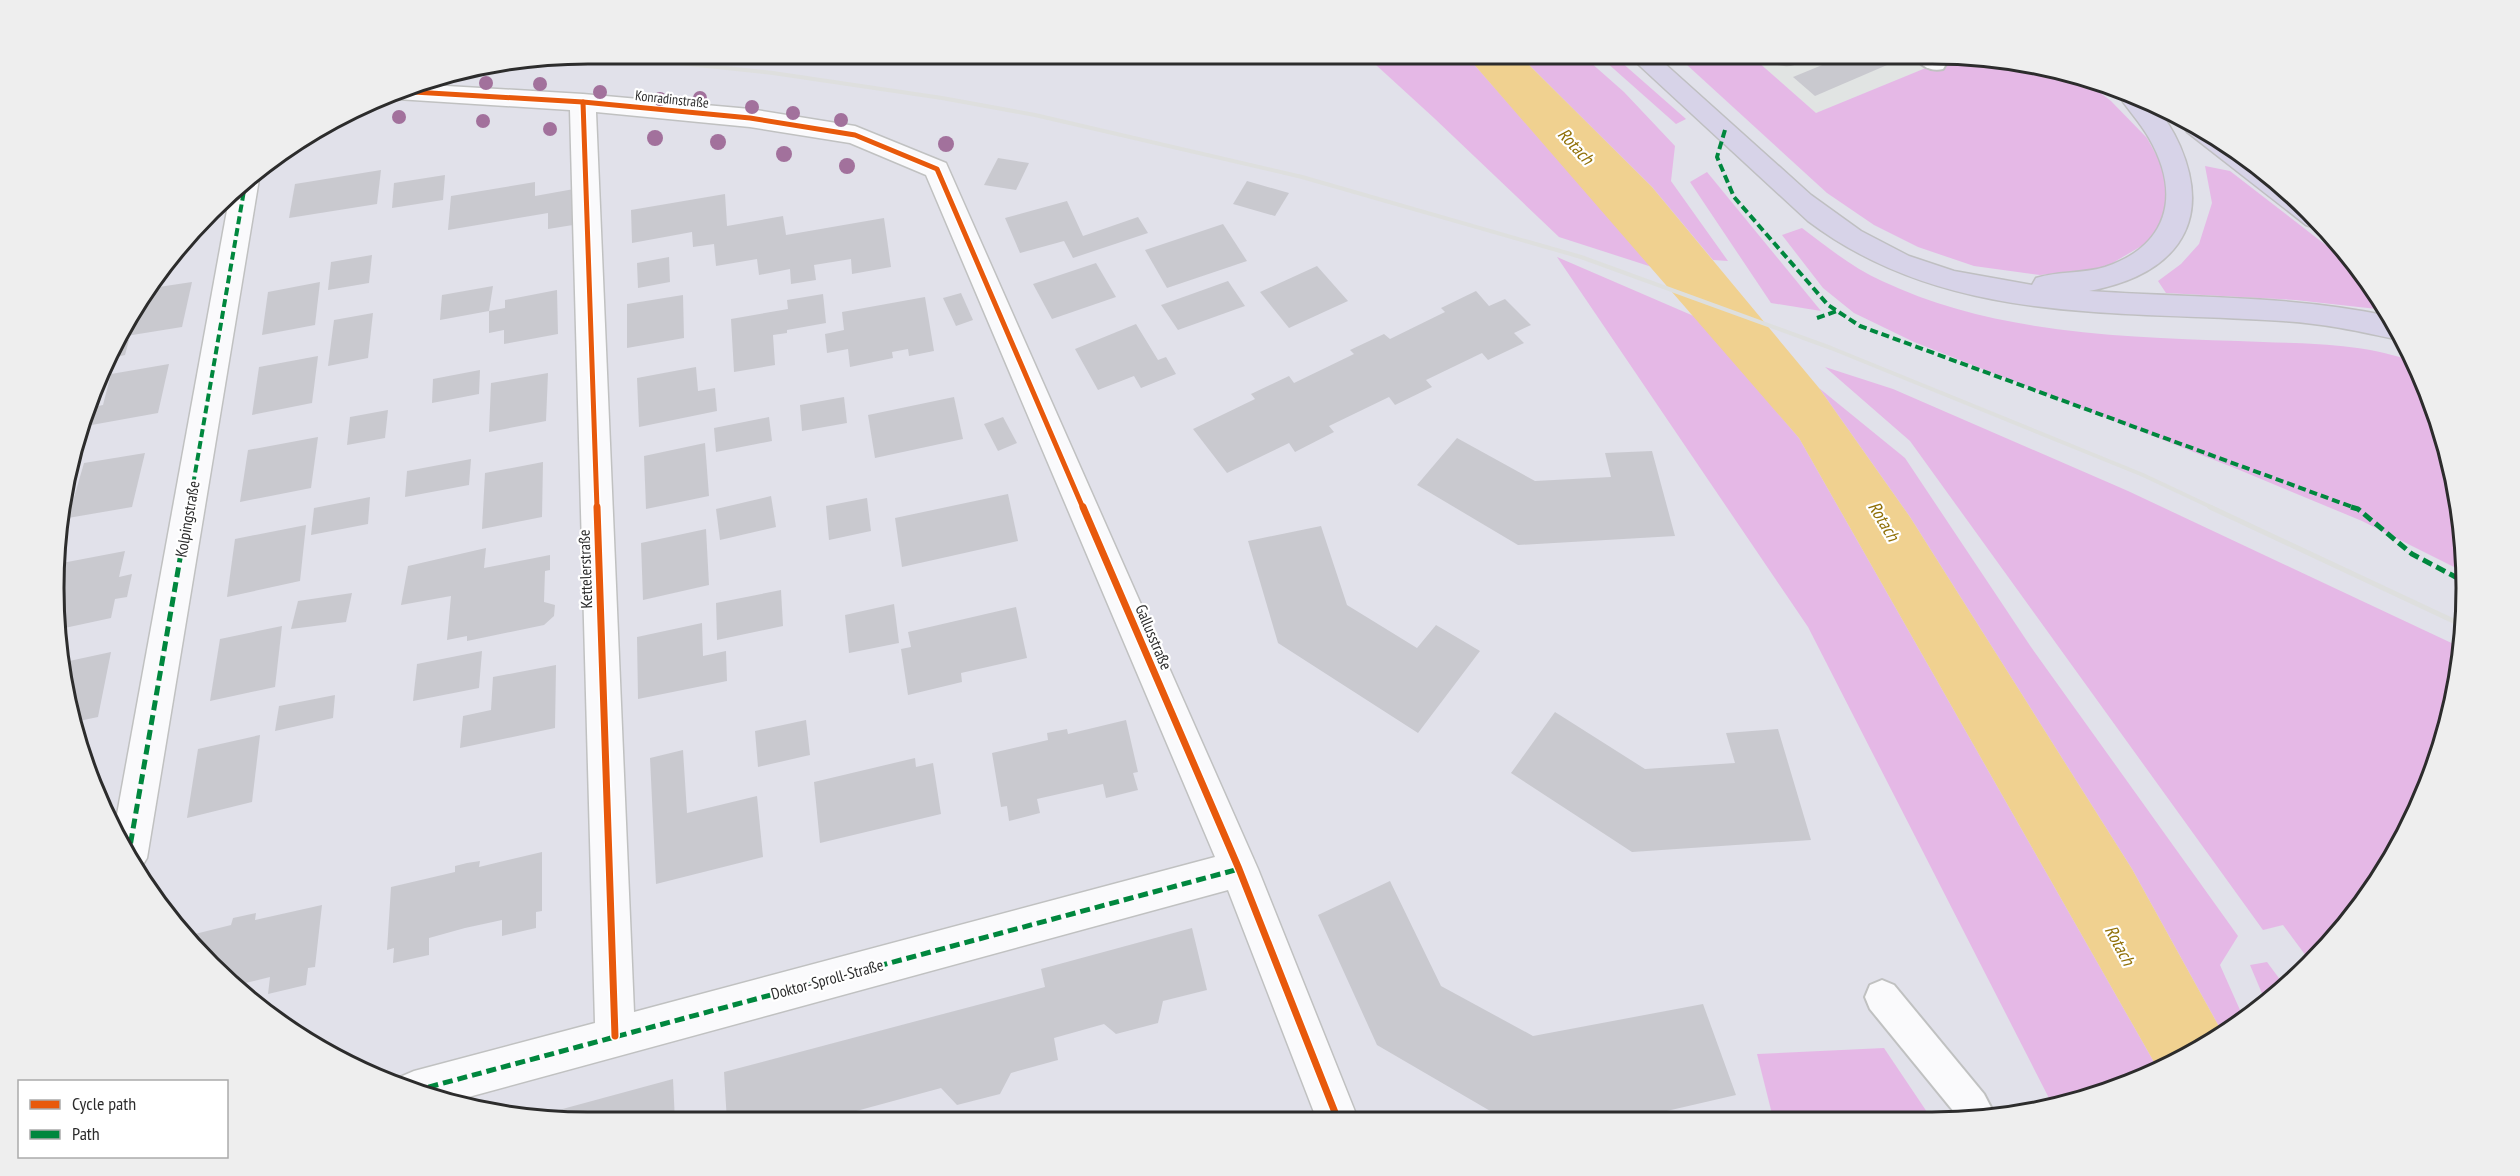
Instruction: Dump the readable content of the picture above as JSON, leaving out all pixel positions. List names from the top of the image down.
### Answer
{
  "streets": {
    "street": [
      "Konradinstraße",
      "Kolpingstraße",
      "Kettelerstraße",
      "Gallusstraße",
      "Doktor-Sproll-Straße"
    ]
  },
  "crossings": [
    ["Konradinstraße", "Kettelerstraße"],
    ["Konradinstraße", "Gallusstraße"],
    ["Kettelerstraße", "Doktor-Sproll-Straße"],
    ["Gallusstraße", "Doktor-Sproll-Straße"]
  ],
  "water": ["Rotach"],
  "legend": ["Cycle path", "Path"]
}
